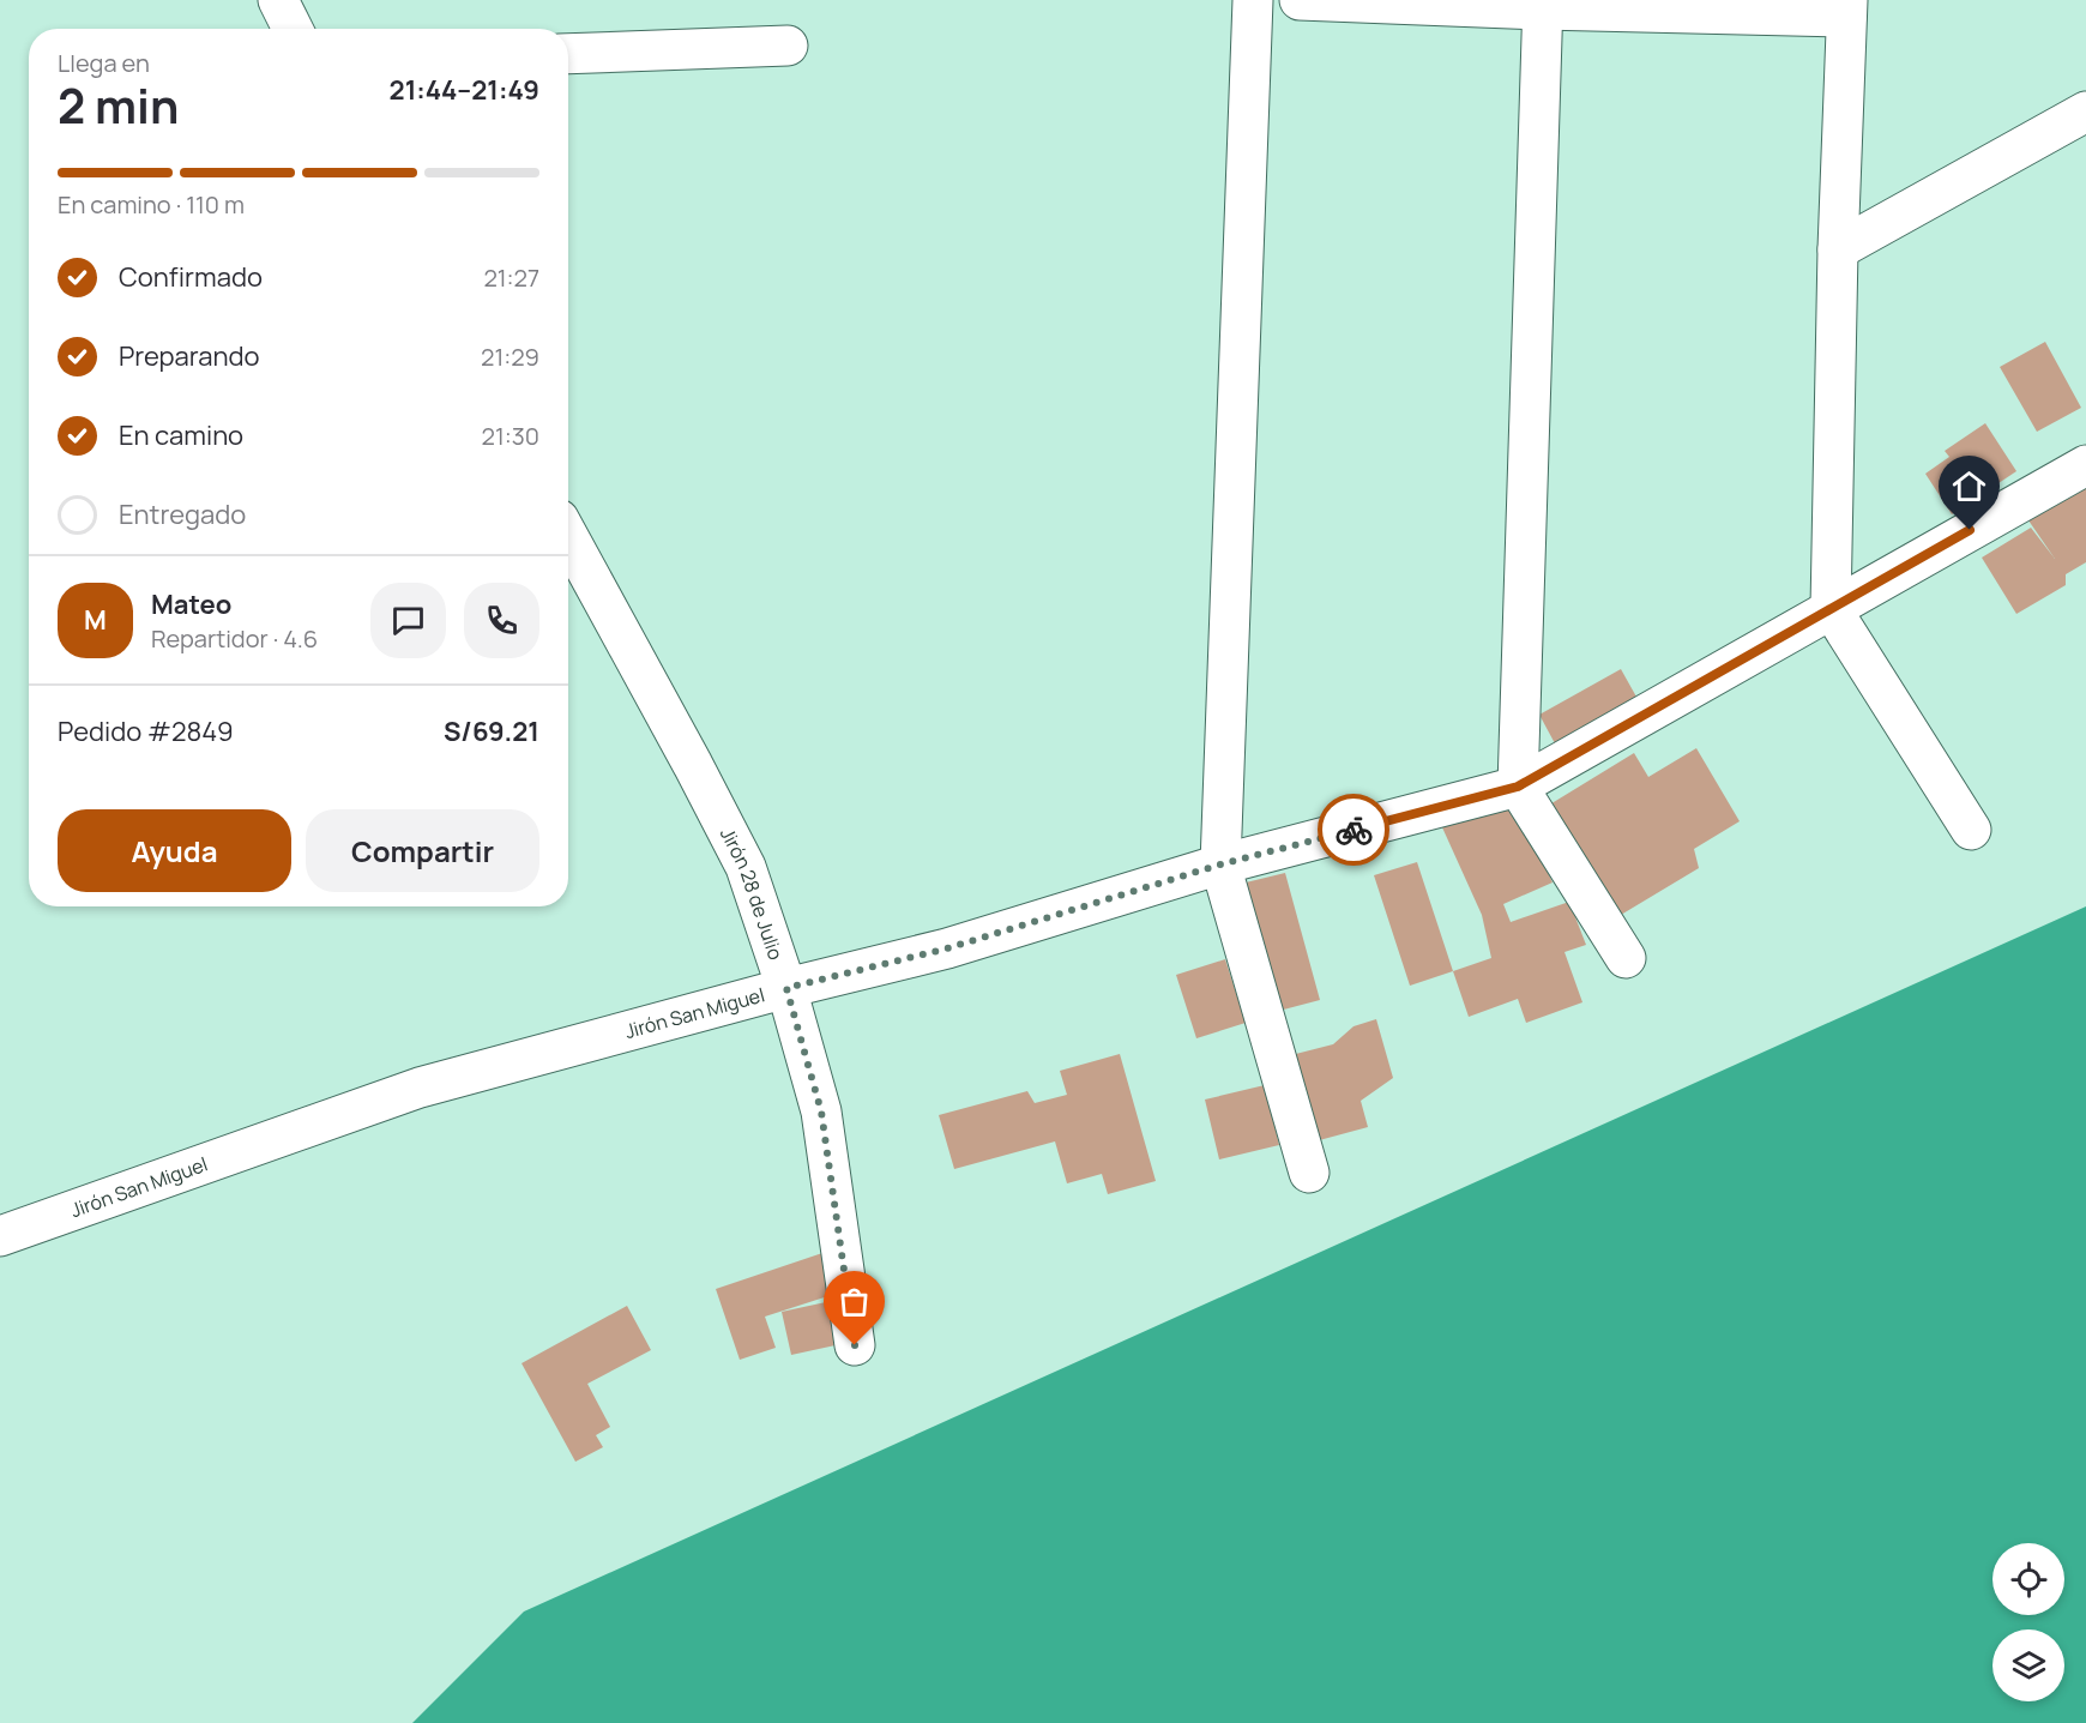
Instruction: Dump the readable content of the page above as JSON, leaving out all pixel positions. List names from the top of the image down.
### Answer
{
  "streets": {
    "street": ["Jirón 28 de Julio", "Jirón San Miguel"]
  },
  "crossings": [
    ["Jirón 28 de Julio", "Jirón San Miguel"]
  ],
  "page": {
    "heading": ["2 min", "Llega en", "21:44–21:49"],
    "panel": [
      "Mateo",
      "Repartidor · 4.6",
      "Pedido #2849",
      "S/69.21"
    ],
    "bar": "En camino · 110 m",
    "list": [
      ["Confirmado", "21:27"],
      ["Preparando", "21:29"],
      ["En camino", "21:30"],
      "Entregado"
    ],
    "round": "M",
    "buttons": ["Ayuda", "Compartir"]
  }
}
